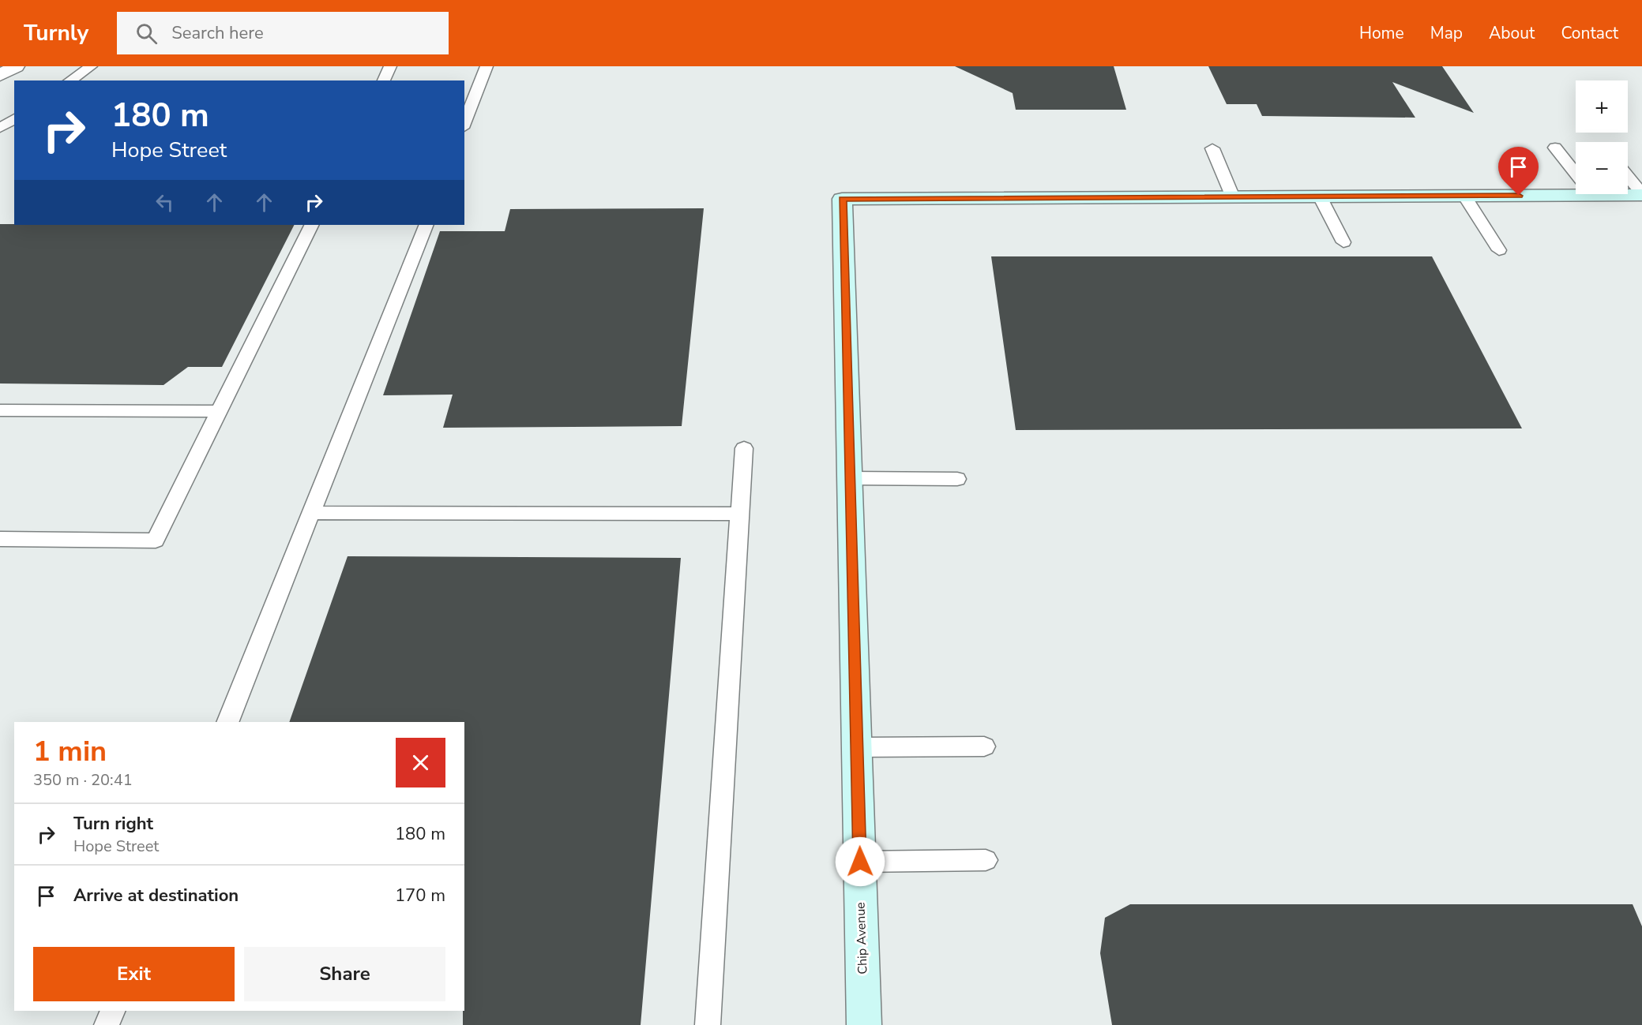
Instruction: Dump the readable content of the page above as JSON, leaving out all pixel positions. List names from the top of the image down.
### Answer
{
  "streets": {
    "street": ["Chip Avenue"]
  },
  "page": {
    "header": "Turnly",
    "search": "Search here",
    "nav": [
      "Home",
      "Map",
      "About",
      "Contact"
    ],
    "map_buttons": ["+", "−"],
    "turn": ["180 m", "Hope Street"],
    "heading": ["1 min", "350 m · 20:41"],
    "list": [
      {
        "name": "Turn right",
        "note": "Hope Street",
        "value": "180 m"
      },
      {
        "name": "Arrive at destination",
        "value": "170 m"
      }
    ],
    "buttons": ["Exit", "Share"]
  }
}
